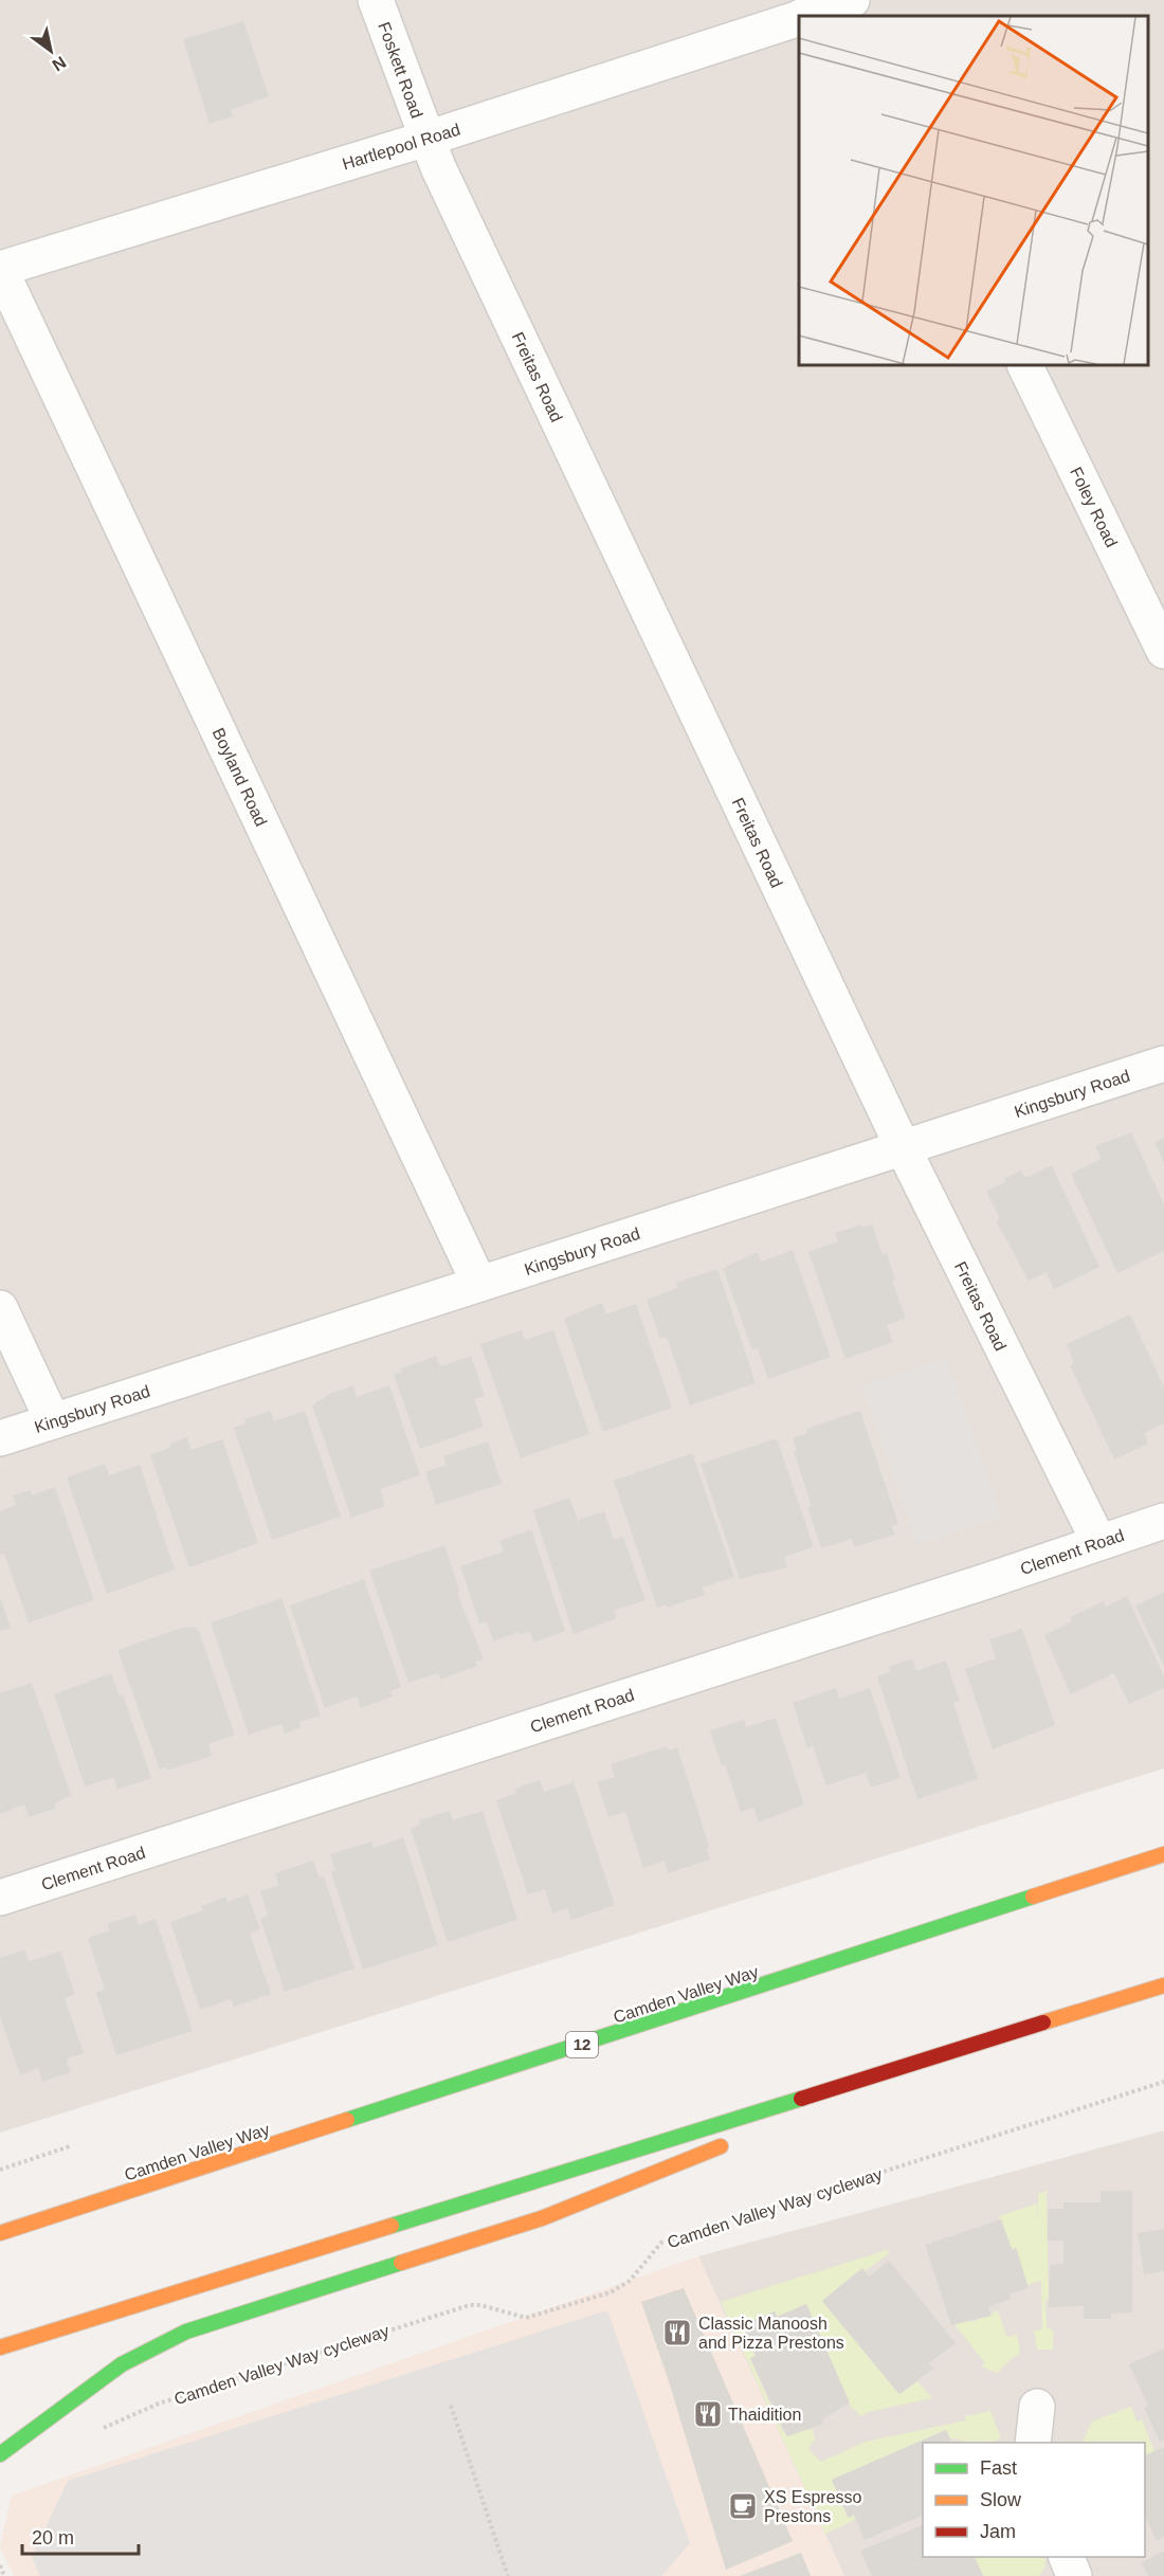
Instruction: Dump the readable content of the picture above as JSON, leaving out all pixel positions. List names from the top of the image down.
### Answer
{
  "streets": {
    "main road": ["Camden Valley Way", "12"],
    "street": [
      "Foskett Road",
      "Hartlepool Road",
      "Freitas Road",
      "Foley Road",
      "Boyland Road",
      "Kingsbury Road",
      "Clement Road"
    ],
    "path": ["Camden Valley Way cycleway"]
  },
  "crossings": [
    ["Foskett Road", "Hartlepool Road"],
    ["Foskett Road", "Freitas Road"],
    ["Hartlepool Road", "Freitas Road"],
    ["Hartlepool Road", "Boyland Road"],
    ["Freitas Road", "Kingsbury Road"],
    ["Freitas Road", "Clement Road"],
    ["Boyland Road", "Kingsbury Road"]
  ],
  "places": {
    "restaurant": ["Classic Manoosh and Pizza Prestons", "Thaidition"],
    "cafe": ["XS Espresso Prestons"]
  },
  "legend": ["Fast", "Slow", "Jam"],
  "scale_bar": "20 m",
  "north": "bottom right"
}
